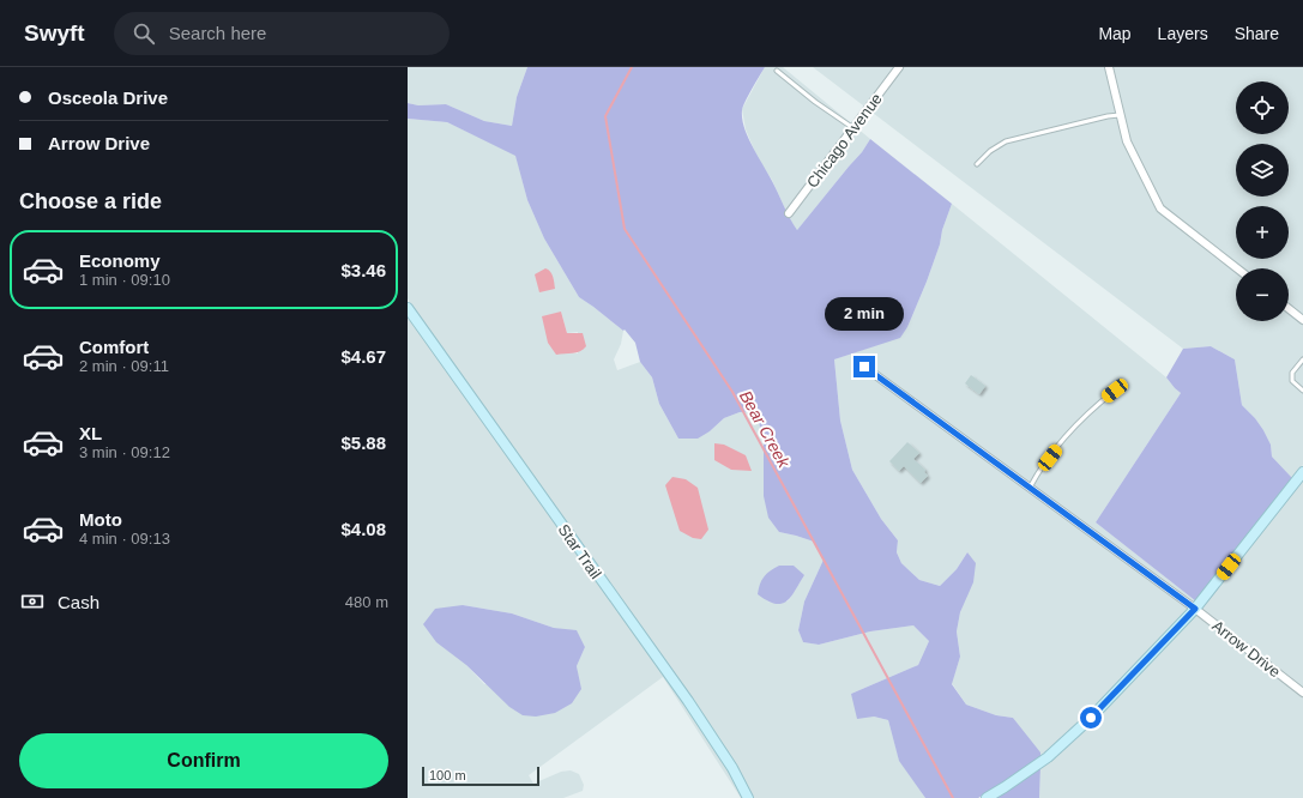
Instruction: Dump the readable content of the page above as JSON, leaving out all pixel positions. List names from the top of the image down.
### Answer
{
  "streets": {
    "street": ["Chicago Avenue", "Star Trail", "Arrow Drive"]
  },
  "water": ["Bear Creek"],
  "scale_bar": "100 m",
  "page": {
    "header": "Swyft",
    "search": "Search here",
    "nav": ["Map", "Layers", "Share"],
    "banner": ["Osceola Drive", "Arrow Drive"],
    "map_buttons": ["+", "−"],
    "heading": "Choose a ride",
    "list": [
      {
        "name": "Economy",
        "note": "1 min · 09:10",
        "value": "$3.46"
      },
      {
        "name": "Comfort",
        "note": "2 min · 09:11",
        "value": "$4.67"
      },
      {
        "name": "XL",
        "note": "3 min · 09:12",
        "value": "$5.88"
      },
      {
        "name": "Moto",
        "note": "4 min · 09:13",
        "value": "$4.08"
      }
    ],
    "bubble": "2 min",
    "pay": ["Cash", "480 m"],
    "buttons": "Confirm",
    "scale": "100 m"
  }
}
